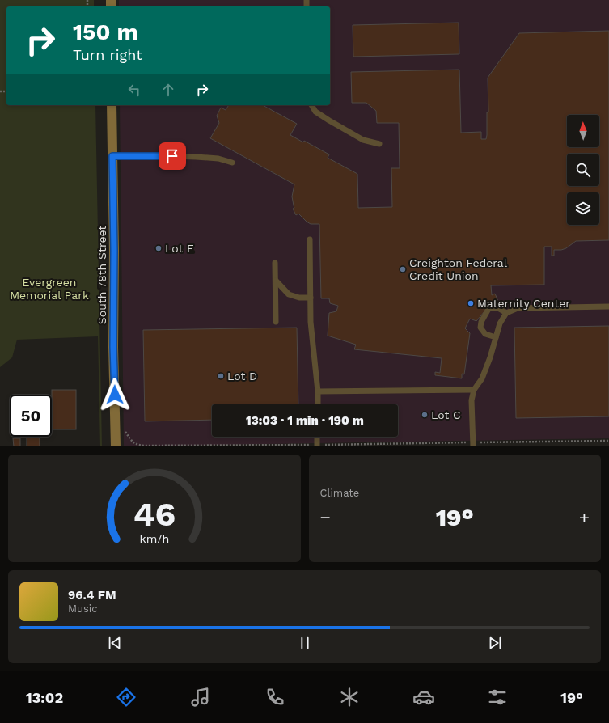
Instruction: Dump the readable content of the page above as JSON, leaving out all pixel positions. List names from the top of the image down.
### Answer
{
  "streets": {
    "main road": ["South 78th Street"]
  },
  "parks": ["Evergreen Memorial Park"],
  "places": [
    "Lot E",
    "Creighton Federal Credit Union",
    "Maternity Center",
    "Lot D",
    "Lot C"
  ],
  "north": "top",
  "page": {
    "turn": ["150 m", "Turn right"],
    "limit": "50",
    "trip": "13:03 · 1 min · 190 m",
    "tile": "Climate",
    "heat": ["−", "19°", "+"],
    "song": ["96.4 FM", "Music"],
    "tabs": ["13:02", "19°"],
    "gauge": ["46", "km/h"]
  }
}
